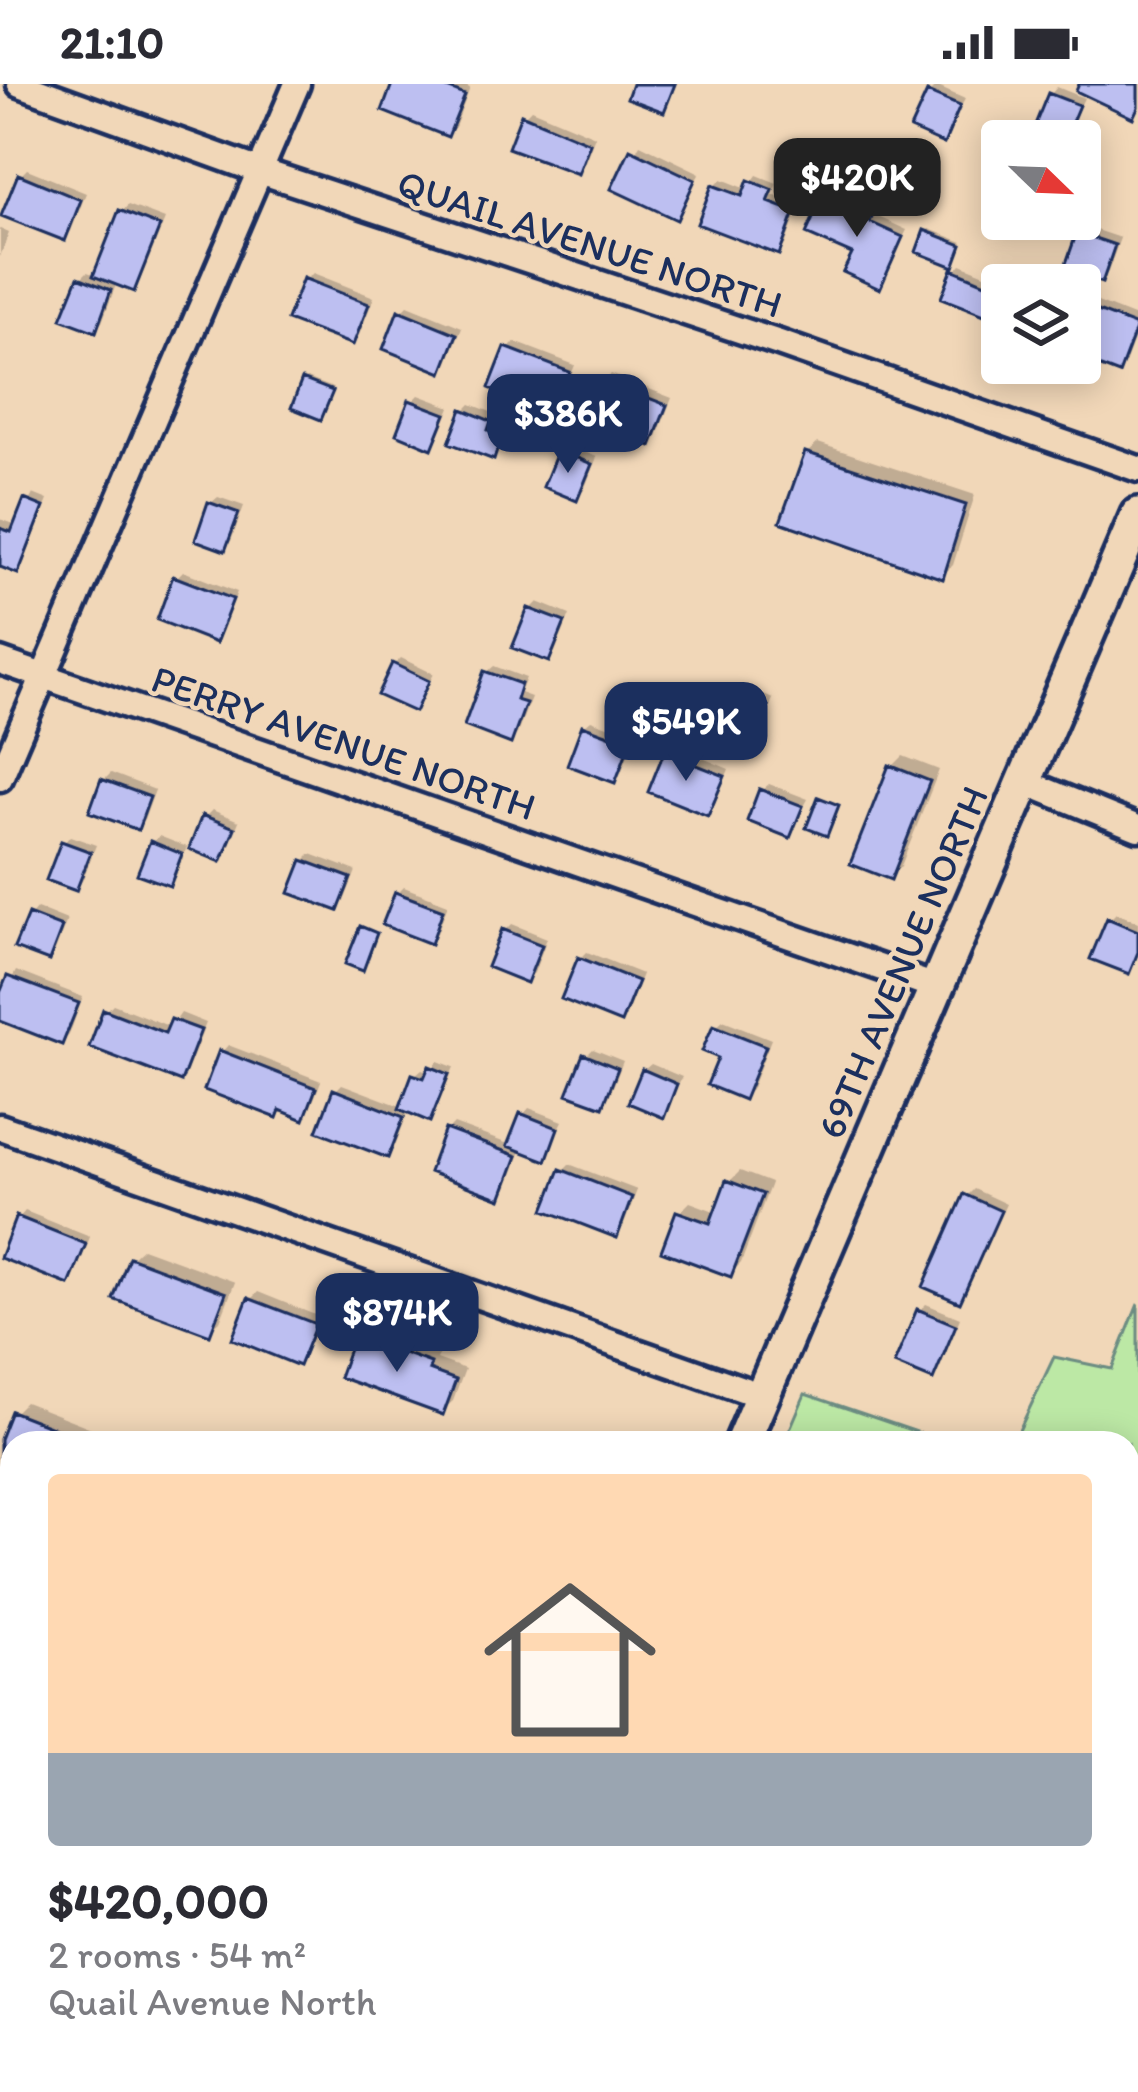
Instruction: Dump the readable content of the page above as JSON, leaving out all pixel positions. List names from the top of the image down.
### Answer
{
  "streets": {
    "street": ["QUAIL AVENUE NORTH", "PERRY AVENUE NORTH", "69TH AVENUE NORTH"]
  },
  "crossings": [
    ["PERRY AVENUE NORTH", "69TH AVENUE NORTH"]
  ],
  "north": "bottom right",
  "page": {
    "status": "21:10",
    "price": [
      "$420K",
      "$386K",
      "$549K",
      "$874K"
    ],
    "list": [
      {
        "name": "$420,000",
        "note": "2 rooms · 54 m² · Quail Avenue North"
      }
    ]
  }
}
